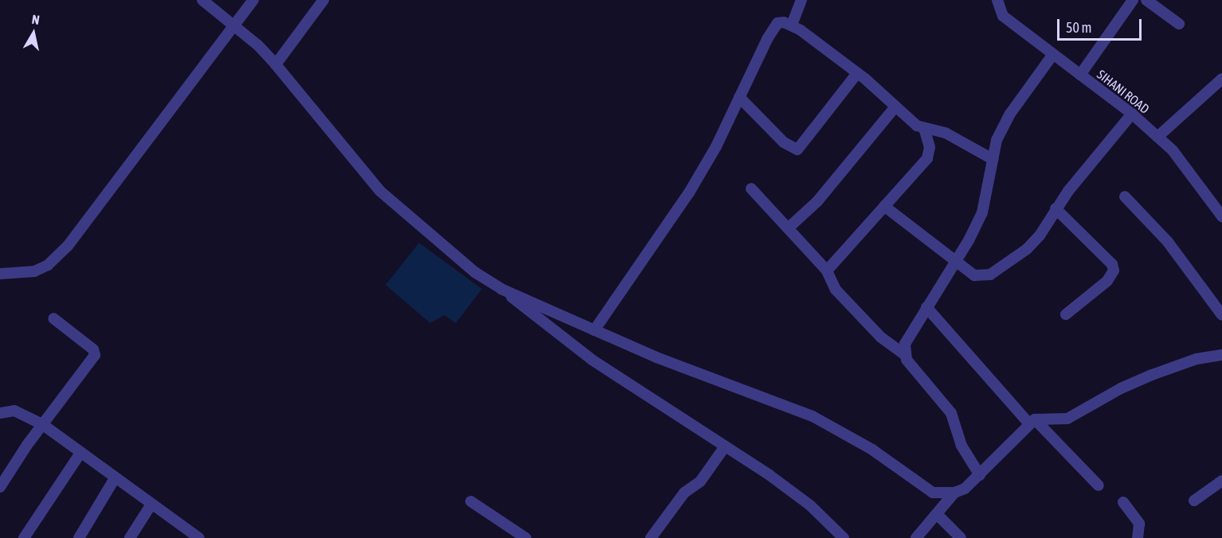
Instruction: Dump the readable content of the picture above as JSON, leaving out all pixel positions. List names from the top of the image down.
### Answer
{
  "streets": {
    "street": ["SIHANI ROAD"]
  },
  "scale_bar": "50 m",
  "north": "top"
}
